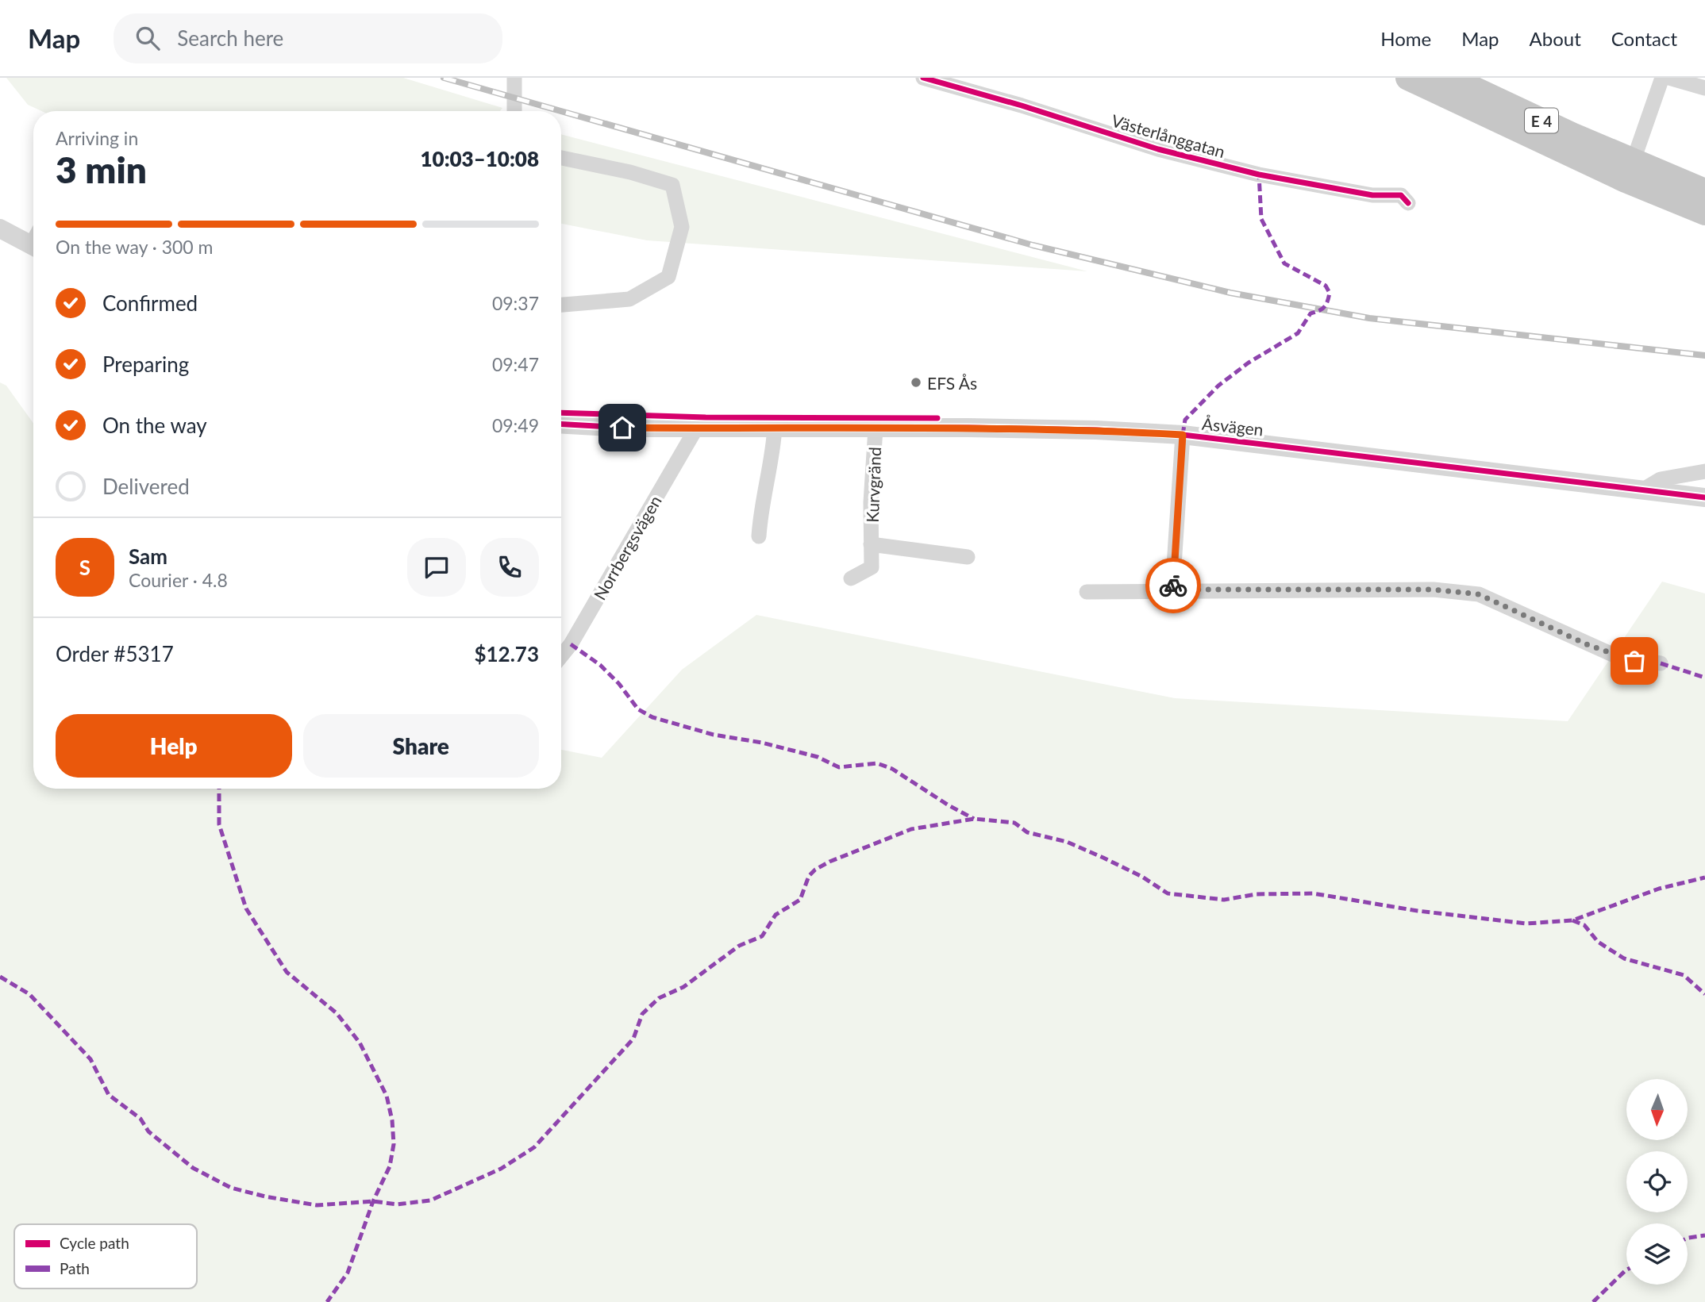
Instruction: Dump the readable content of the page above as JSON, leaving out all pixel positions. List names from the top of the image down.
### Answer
{
  "streets": {
    "highway": ["E 4"],
    "street": [
      "Västerlånggatan",
      "Åsvägen",
      "Kurvgränd",
      "Norrbergsvägen"
    ]
  },
  "crossings": [
    ["Åsvägen", "Kurvgränd"],
    ["Åsvägen", "Norrbergsvägen"]
  ],
  "places": ["EFS Ås"],
  "legend": ["Cycle path", "Path"],
  "north": "bottom",
  "page": {
    "header": "Map",
    "search": "Search here",
    "nav": [
      "Home",
      "Map",
      "About",
      "Contact"
    ],
    "heading": ["3 min", "Arriving in", "10:03–10:08"],
    "panel": [
      "Sam",
      "Courier · 4.8",
      "Order #5317",
      "$12.73"
    ],
    "bar": "On the way · 300 m",
    "list": [
      ["Confirmed", "09:37"],
      ["Preparing", "09:47"],
      ["On the way", "09:49"],
      "Delivered"
    ],
    "round": "S",
    "buttons": ["Help", "Share"]
  }
}
